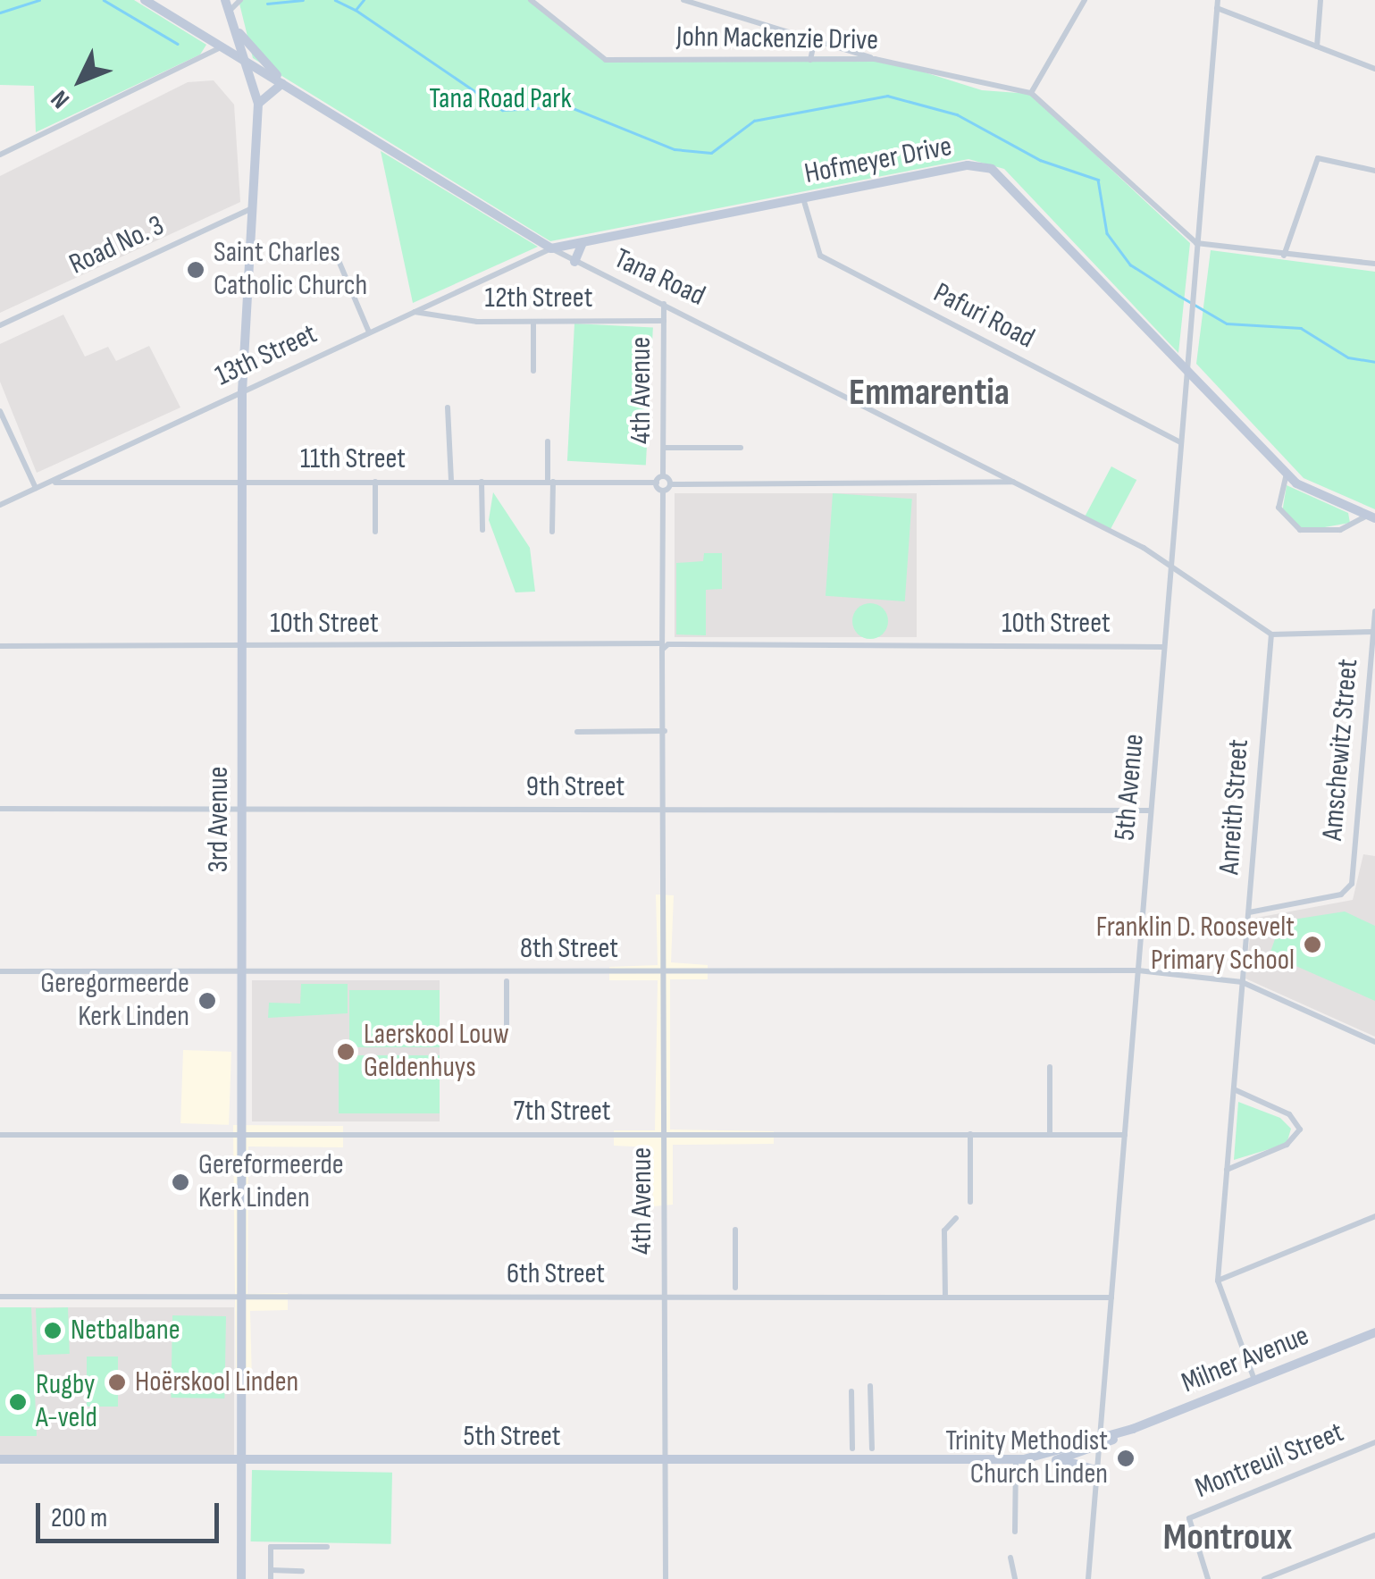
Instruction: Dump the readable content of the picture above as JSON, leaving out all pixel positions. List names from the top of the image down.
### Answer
{
  "streets": {
    "main road": [
      "Hofmeyer Drive",
      "Tana Road",
      "3rd Avenue",
      "Milner Avenue",
      "5th Street"
    ],
    "street": [
      "John Mackenzie Drive",
      "Road No. 3",
      "12th Street",
      "Pafuri Road",
      "13th Street",
      "4th Avenue",
      "11th Street",
      "10th Street",
      "Amschewitz Street",
      "9th Street",
      "5th Avenue",
      "Anreith Street",
      "8th Street",
      "7th Street",
      "6th Street",
      "Montreuil Street"
    ]
  },
  "crossings": [
    ["John Mackenzie Drive", "5th Avenue"],
    ["Hofmeyer Drive", "Tana Road"],
    ["Hofmeyer Drive", "Pafuri Road"],
    ["Hofmeyer Drive", "13th Street"],
    ["Hofmeyer Drive", "5th Avenue"],
    ["Road No. 3", "3rd Avenue"],
    ["Tana Road", "13th Street"],
    ["Tana Road", "4th Avenue"],
    ["Tana Road", "5th Avenue"],
    ["Tana Road", "Anreith Street"],
    ["Tana Road", "3rd Avenue"],
    ["12th Street", "13th Street"],
    ["12th Street", "4th Avenue"],
    ["Pafuri Road", "5th Avenue"],
    ["13th Street", "11th Street"],
    ["13th Street", "3rd Avenue"],
    ["4th Avenue", "10th Street"],
    ["4th Avenue", "9th Street"],
    ["4th Avenue", "8th Street"],
    ["4th Avenue", "7th Street"],
    ["4th Avenue", "6th Street"],
    ["4th Avenue", "5th Street"],
    ["11th Street", "3rd Avenue"],
    ["10th Street", "5th Avenue"],
    ["10th Street", "3rd Avenue"],
    ["Amschewitz Street", "Anreith Street"],
    ["9th Street", "5th Avenue"],
    ["9th Street", "3rd Avenue"],
    ["5th Avenue", "8th Street"],
    ["5th Avenue", "7th Street"],
    ["5th Avenue", "6th Street"],
    ["5th Avenue", "Milner Avenue"],
    ["5th Avenue", "5th Street"],
    ["Anreith Street", "8th Street"],
    ["Anreith Street", "Milner Avenue"],
    ["3rd Avenue", "8th Street"],
    ["3rd Avenue", "7th Street"],
    ["3rd Avenue", "6th Street"],
    ["3rd Avenue", "5th Street"],
    ["Milner Avenue", "5th Street"]
  ],
  "districts": ["Emmarentia", "Montroux"],
  "parks": ["Tana Road Park"],
  "places": [
    "Saint Charles Catholic Church",
    "Franklin D. Roosevelt Primary School",
    "Geregormeerde Kerk Linden",
    "Laerskool Louw Geldenhuys",
    "Gereformeerde Kerk Linden",
    "Netbalbane",
    "Hoërskool Linden",
    "Rugby A-veld",
    "Trinity Methodist Church Linden"
  ],
  "scale_bar": "200 m",
  "north": "bottom left"
}
